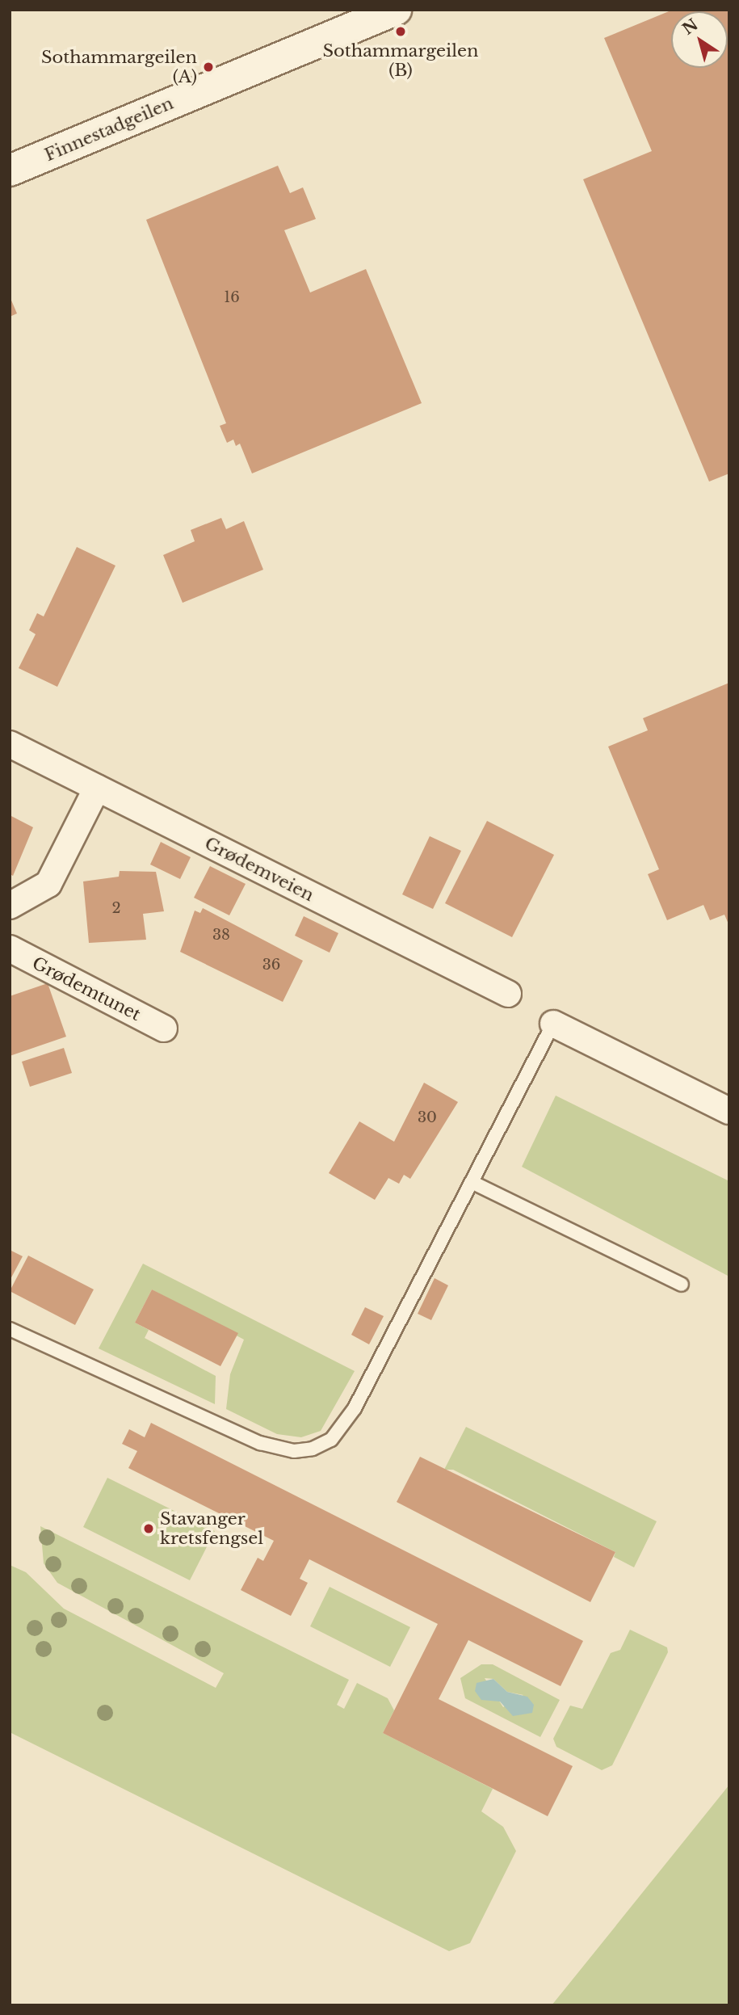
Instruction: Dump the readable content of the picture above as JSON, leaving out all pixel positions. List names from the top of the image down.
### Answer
{
  "streets": {
    "main road": ["Finnestadgeilen"],
    "street": ["Grødemveien", "Grødemtunet"]
  },
  "places": ["Sothammargeilen (B)", "Sothammargeilen (A)", "Stavanger kretsfengsel"],
  "house_numbers": [
    "16",
    "2",
    "38",
    "36",
    "30"
  ],
  "north": "top left"
}
